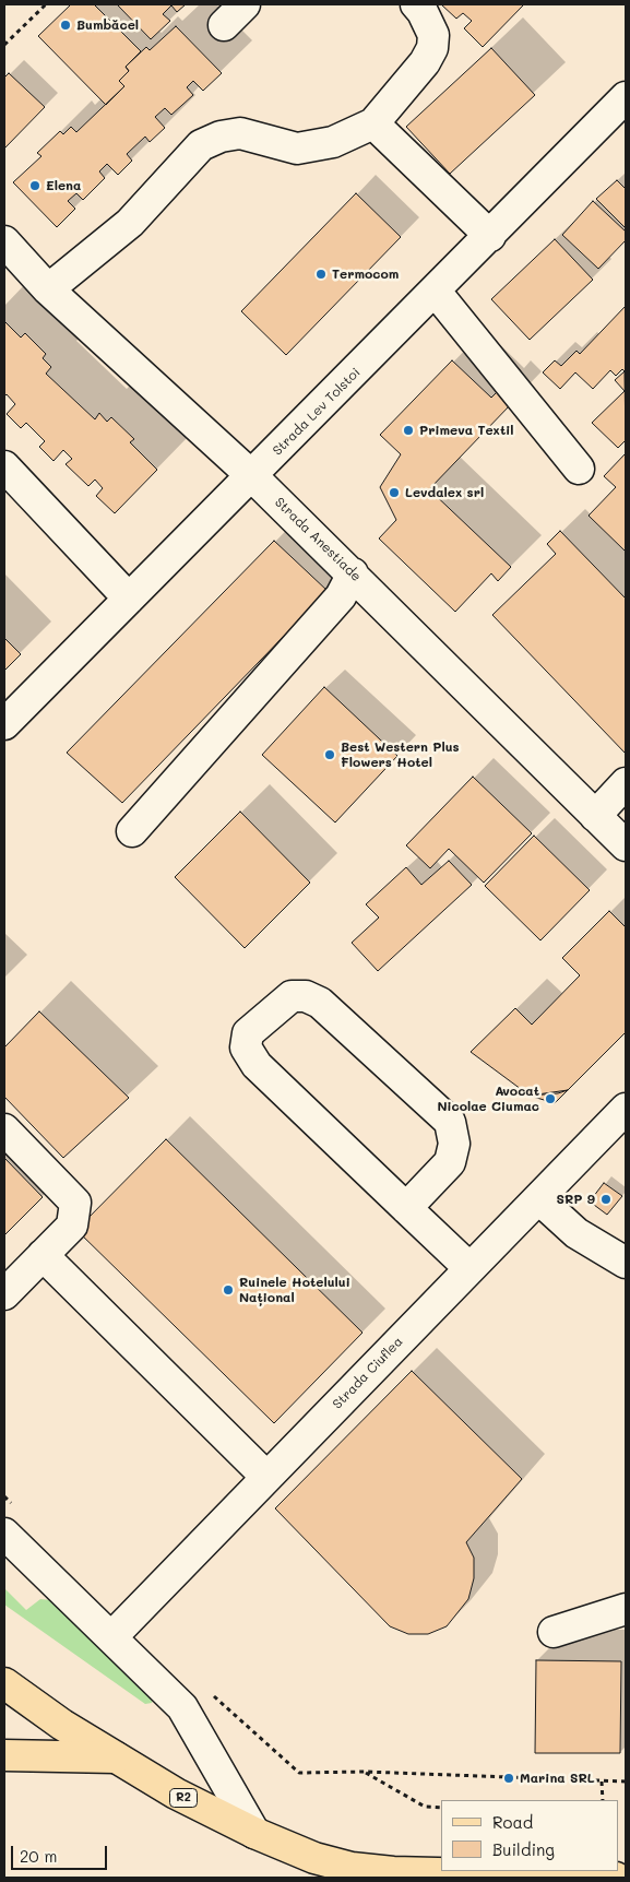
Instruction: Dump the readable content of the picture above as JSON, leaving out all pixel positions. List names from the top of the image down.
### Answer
{
  "streets": {
    "main road": ["R2"],
    "street": ["Strada Lev Tolstoi", "Strada Anestiade", "Strada Ciuflea"]
  },
  "crossings": [
    ["Strada Lev Tolstoi", "Strada Anestiade"]
  ],
  "places": [
    "Bumbăcel",
    "Elena",
    "Termocom",
    "Primeva Textil",
    "Levdalex srl",
    "Best Western Plus Flowers Hotel",
    "Avocat Nicolae Ciumac",
    "SRP 9",
    "Ruinele Hotelului Național",
    "Marina SRL"
  ],
  "legend": ["Road", "Building"],
  "scale_bar": "20 m"
}
